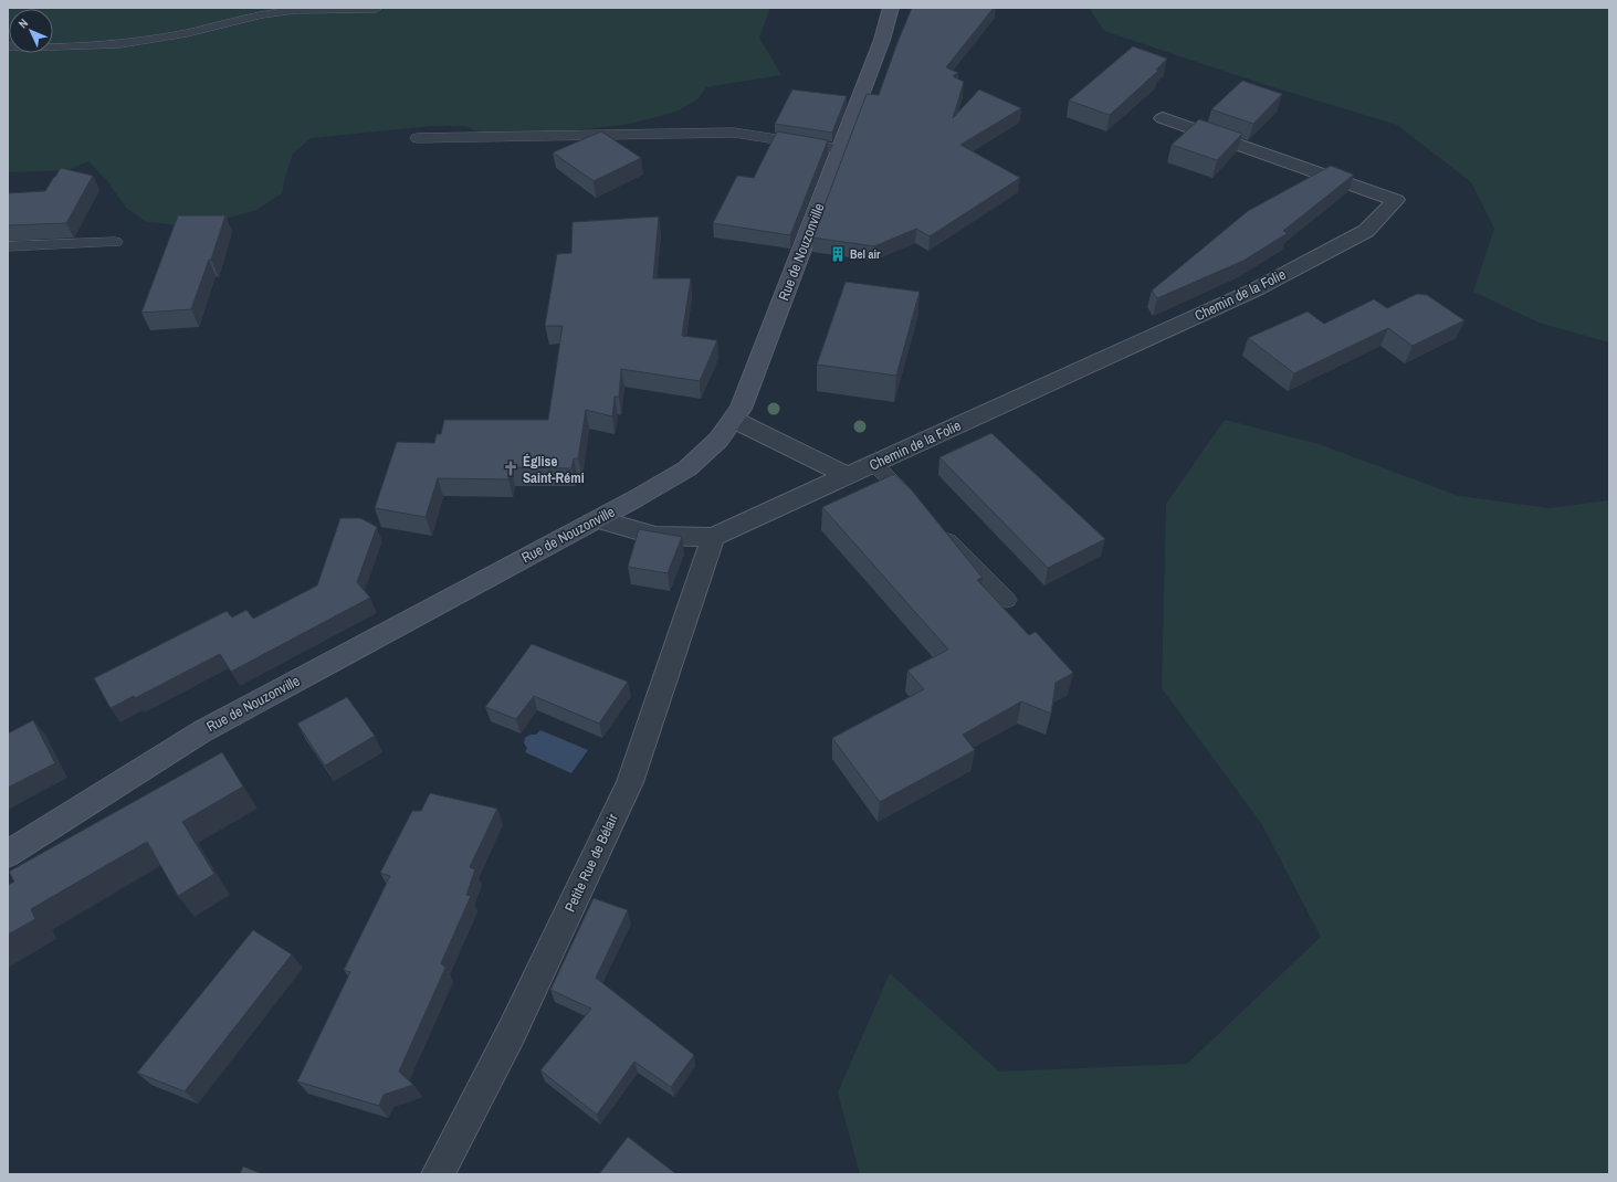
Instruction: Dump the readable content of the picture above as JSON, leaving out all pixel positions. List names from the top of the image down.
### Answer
{
  "streets": {
    "main road": ["Rue de Nouzonville"],
    "street": ["Chemin de la Folie", "Petite Rue de Bélair"]
  },
  "crossings": [
    ["Rue de Nouzonville", "Chemin de la Folie"],
    ["Chemin de la Folie", "Petite Rue de Bélair"]
  ],
  "places": {
    "building": ["Bel air"],
    "church": ["Église Saint-Rémi"]
  },
  "north": "top left"
}
